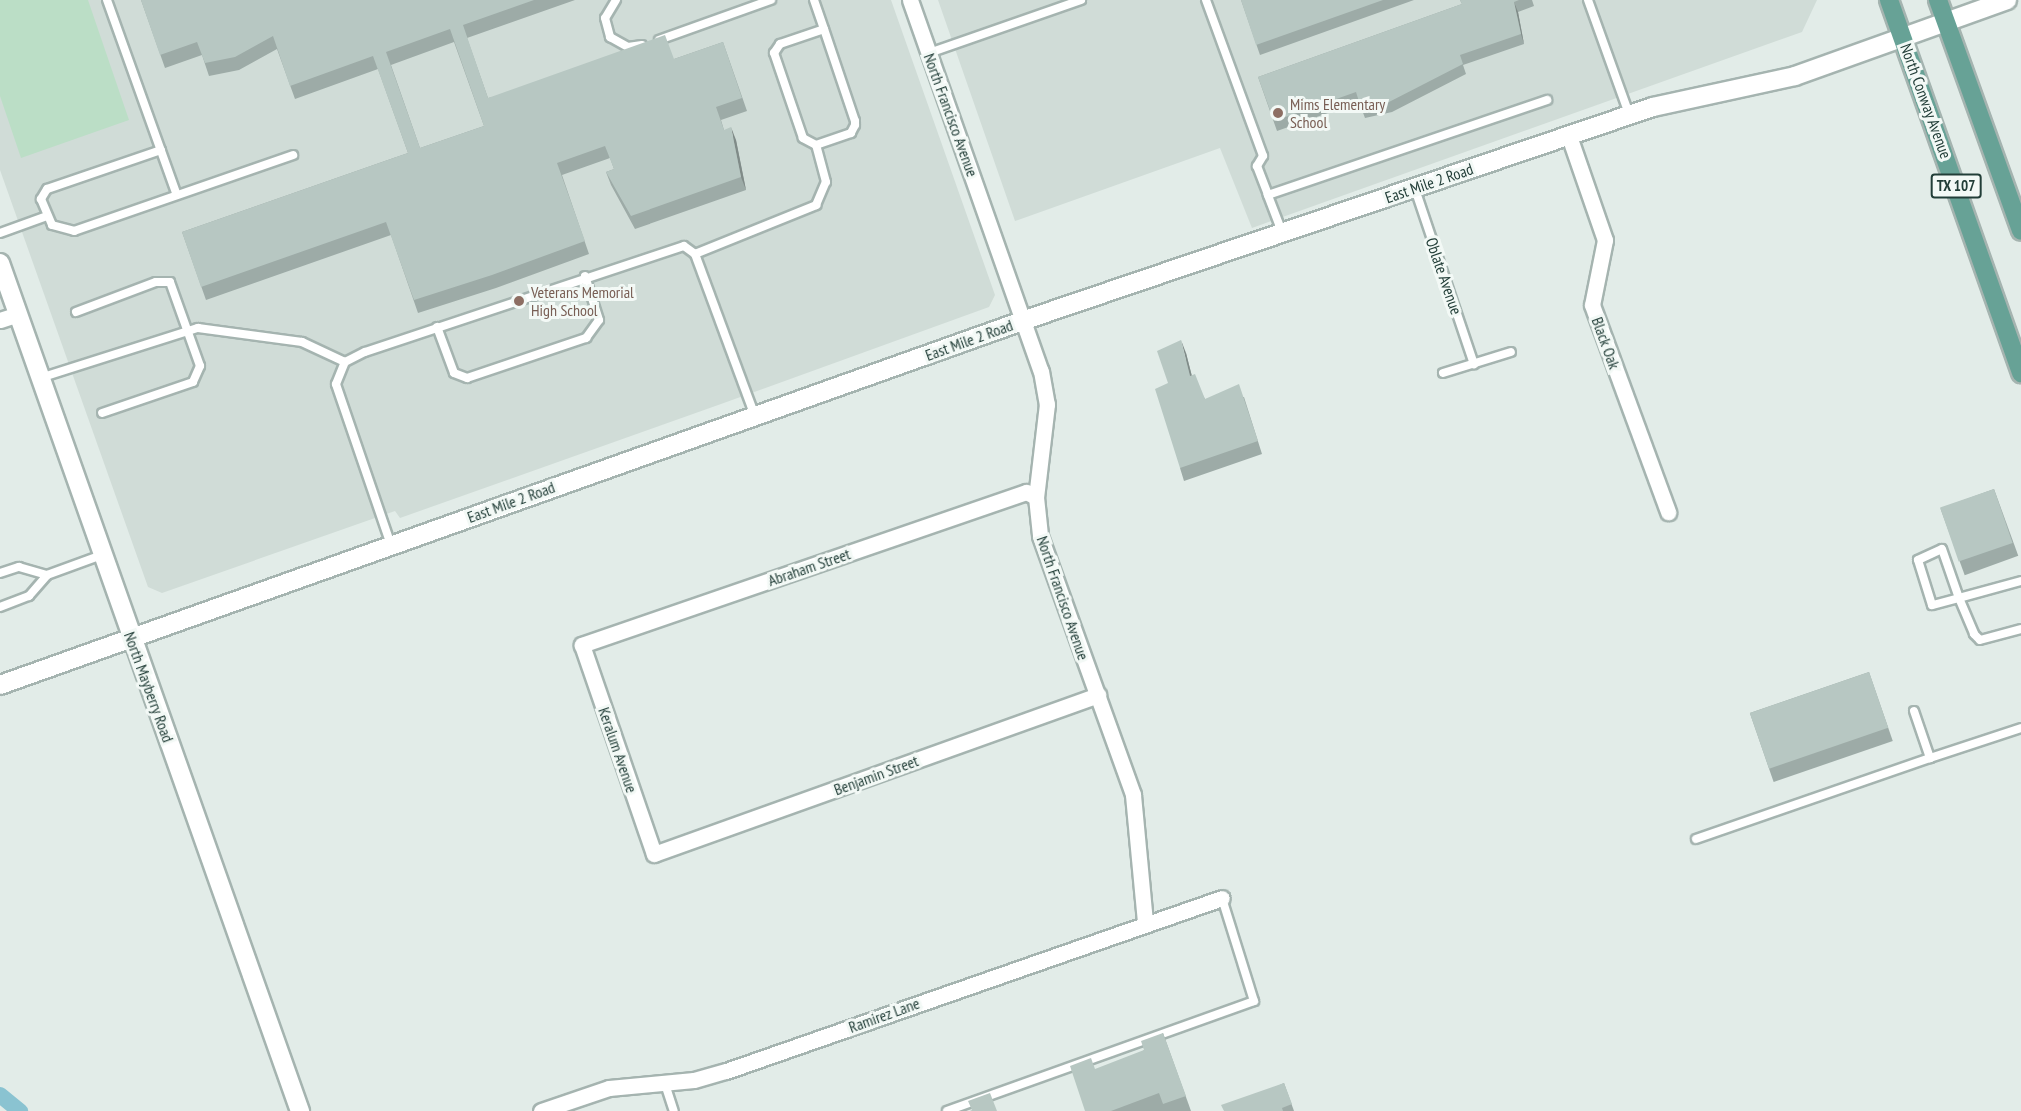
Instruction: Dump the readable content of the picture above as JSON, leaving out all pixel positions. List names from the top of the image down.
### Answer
{
  "streets": {
    "main road": [
      "North Conway Avenue",
      "East Mile 2 Road",
      "TX 107",
      "North Mayberry Road"
    ],
    "street": [
      "North Francisco Avenue",
      "Black Oak",
      "Abraham Street",
      "Keralum Avenue",
      "Benjamin Street",
      "Ramirez Lane"
    ],
    "lane": ["Oblate Avenue"]
  },
  "crossings": [
    ["North Conway Avenue", "East Mile 2 Road"],
    ["North Francisco Avenue", "East Mile 2 Road"],
    ["North Francisco Avenue", "Abraham Street"],
    ["North Francisco Avenue", "Benjamin Street"],
    ["North Francisco Avenue", "Ramirez Lane"],
    ["East Mile 2 Road", "TX 107"],
    ["East Mile 2 Road", "Oblate Avenue"],
    ["East Mile 2 Road", "Black Oak"],
    ["East Mile 2 Road", "North Mayberry Road"],
    ["Abraham Street", "Keralum Avenue"],
    ["Keralum Avenue", "Benjamin Street"]
  ],
  "places": ["Mims Elementary School", "Veterans Memorial High School"]
}
